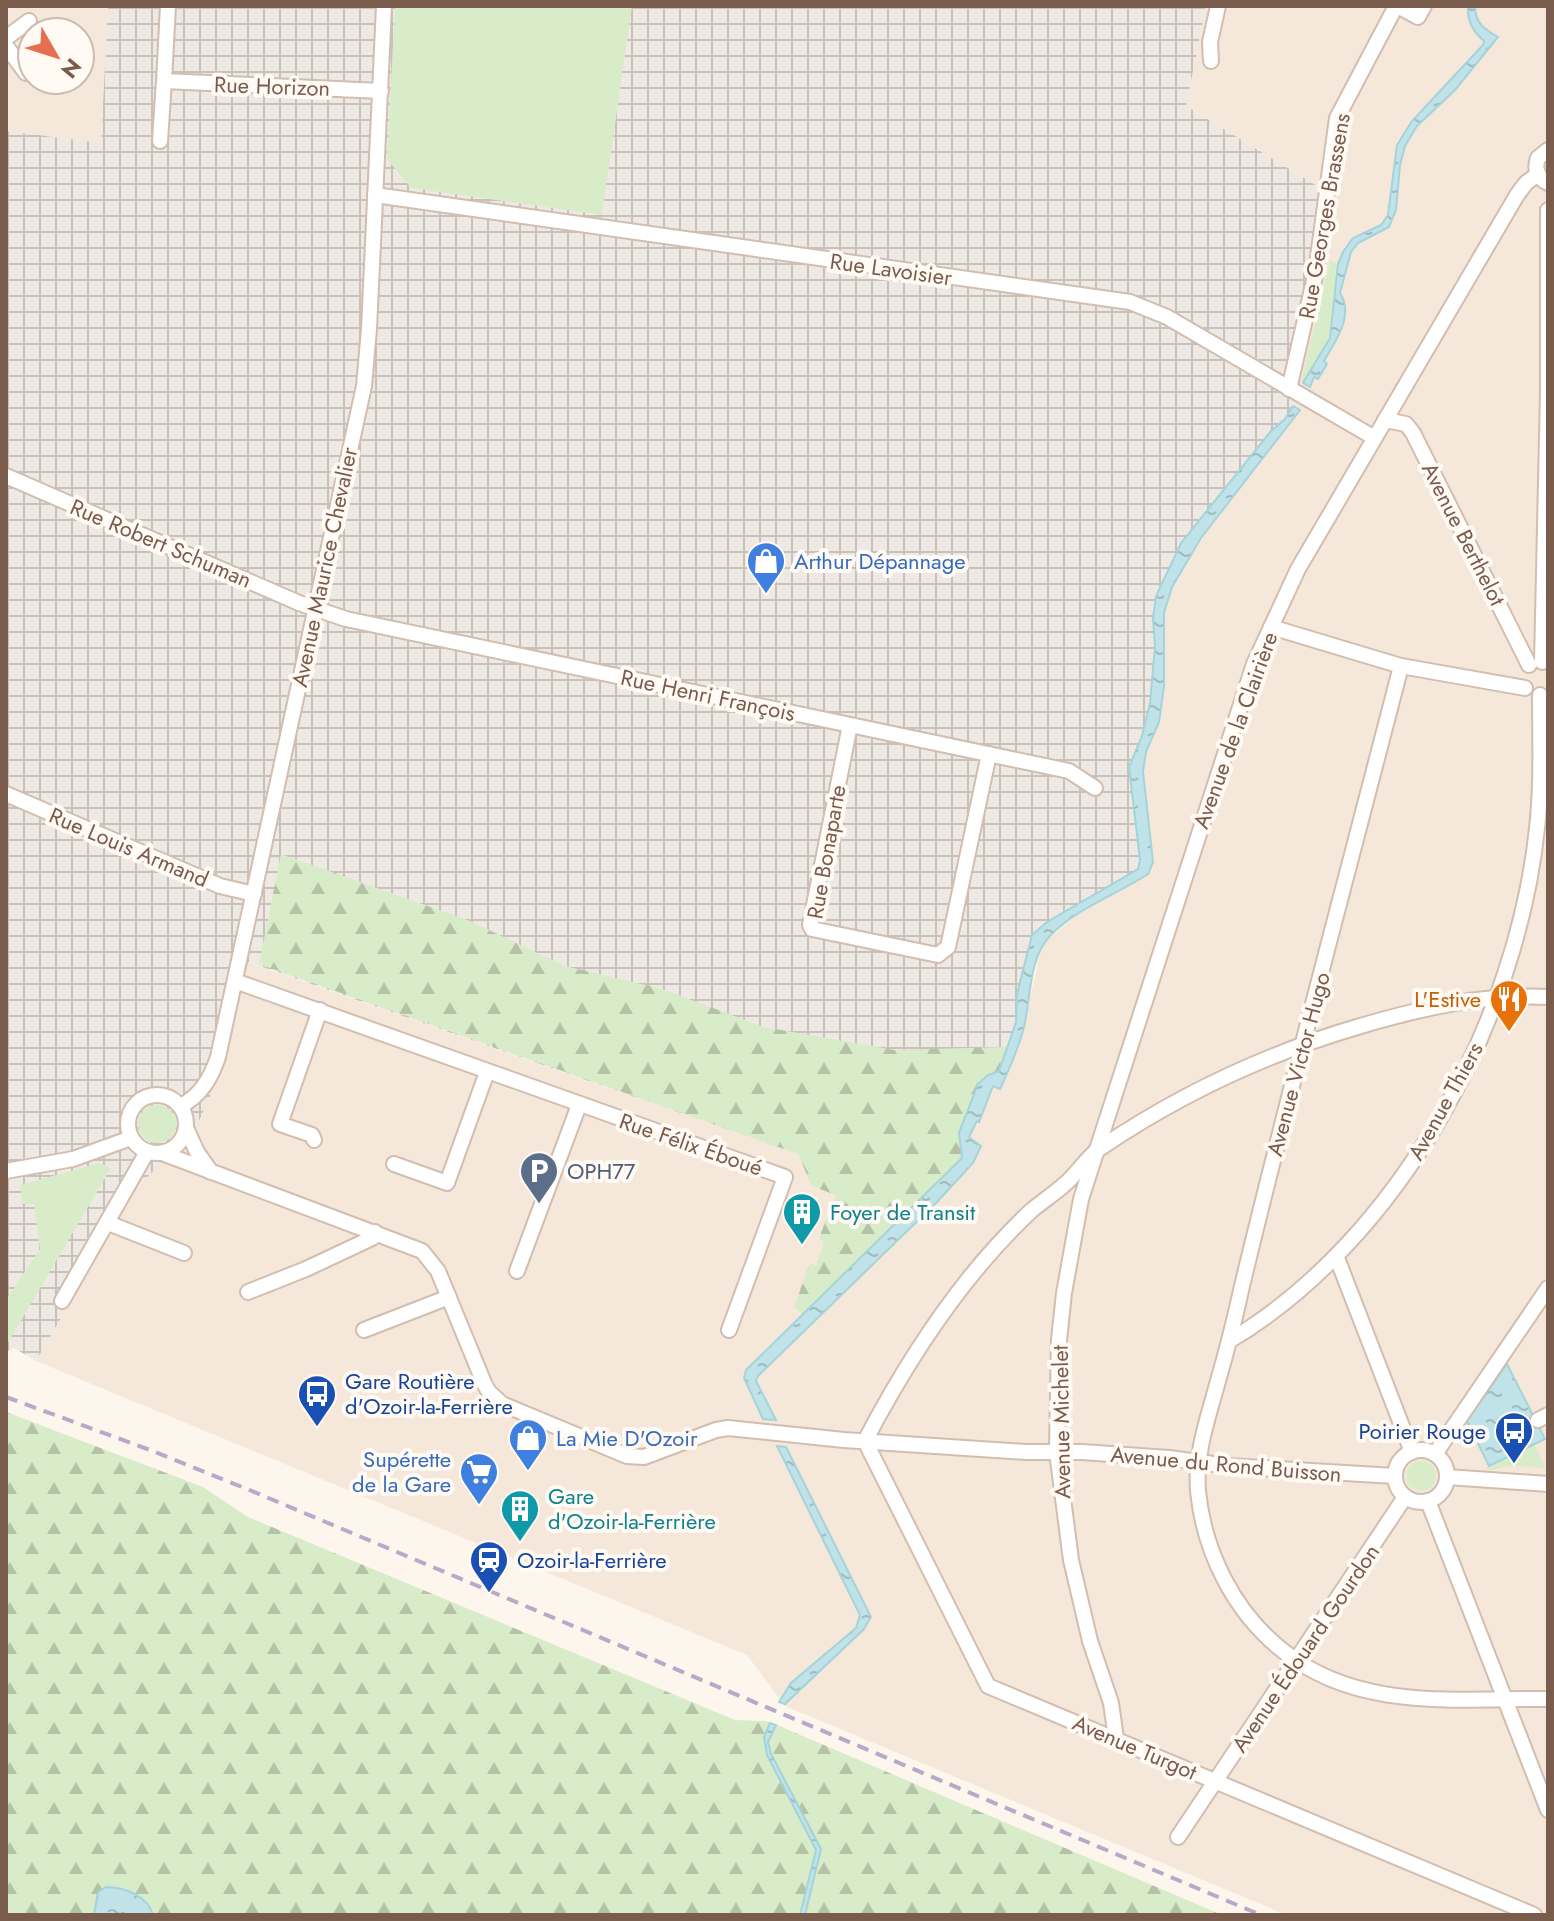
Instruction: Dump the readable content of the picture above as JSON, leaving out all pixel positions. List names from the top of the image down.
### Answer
{
  "streets": {
    "street": [
      "Rue Horizon",
      "Rue Georges Brassens",
      "Rue Lavoisier",
      "Avenue Berthelot",
      "Rue Robert Schuman",
      "Avenue Maurice Chevalier",
      "Rue Henri François",
      "Avenue de la Clairière",
      "Rue Louis Armand",
      "Rue Bonaparte",
      "Avenue Victor Hugo",
      "Avenue Thiers",
      "Rue Félix Éboué",
      "Avenue Michelet",
      "Avenue du Rond Buisson",
      "Avenue Édouard Gourdon",
      "Avenue Turgot"
    ]
  },
  "crossings": [
    ["Rue Horizon", "Avenue Maurice Chevalier"],
    ["Rue Georges Brassens", "Rue Lavoisier"],
    ["Rue Lavoisier", "Avenue Maurice Chevalier"],
    ["Rue Lavoisier", "Avenue de la Clairière"],
    ["Avenue Berthelot", "Avenue de la Clairière"],
    ["Rue Robert Schuman", "Avenue Maurice Chevalier"],
    ["Rue Robert Schuman", "Rue Henri François"],
    ["Avenue Maurice Chevalier", "Rue Henri François"],
    ["Avenue Maurice Chevalier", "Rue Louis Armand"],
    ["Avenue Maurice Chevalier", "Rue Félix Éboué"],
    ["Avenue Maurice Chevalier", "Avenue du Rond Buisson"],
    ["Rue Henri François", "Rue Bonaparte"],
    ["Avenue de la Clairière", "Avenue Michelet"],
    ["Avenue Victor Hugo", "Avenue Thiers"],
    ["Avenue Victor Hugo", "Avenue du Rond Buisson"],
    ["Avenue Victor Hugo", "Avenue Édouard Gourdon"],
    ["Avenue Michelet", "Avenue du Rond Buisson"],
    ["Avenue Michelet", "Avenue Turgot"],
    ["Avenue du Rond Buisson", "Avenue Édouard Gourdon"],
    ["Avenue du Rond Buisson", "Avenue Turgot"],
    ["Avenue Édouard Gourdon", "Avenue Turgot"]
  ],
  "places": {
    "shop": ["Arthur Dépannage", "La Mie D'Ozoir"],
    "restaurant": ["L'Estive"],
    "parking": ["OPH77"],
    "building": ["Foyer de Transit", "Gare d'Ozoir-la-Ferrière"],
    "bus stop": ["Gare Routière d'Ozoir-la-Ferrière", "Poirier Rouge"],
    "supermarket": ["Supérette de la Gare"],
    "station": ["Ozoir-la-Ferrière"]
  },
  "north": "bottom right"
}
